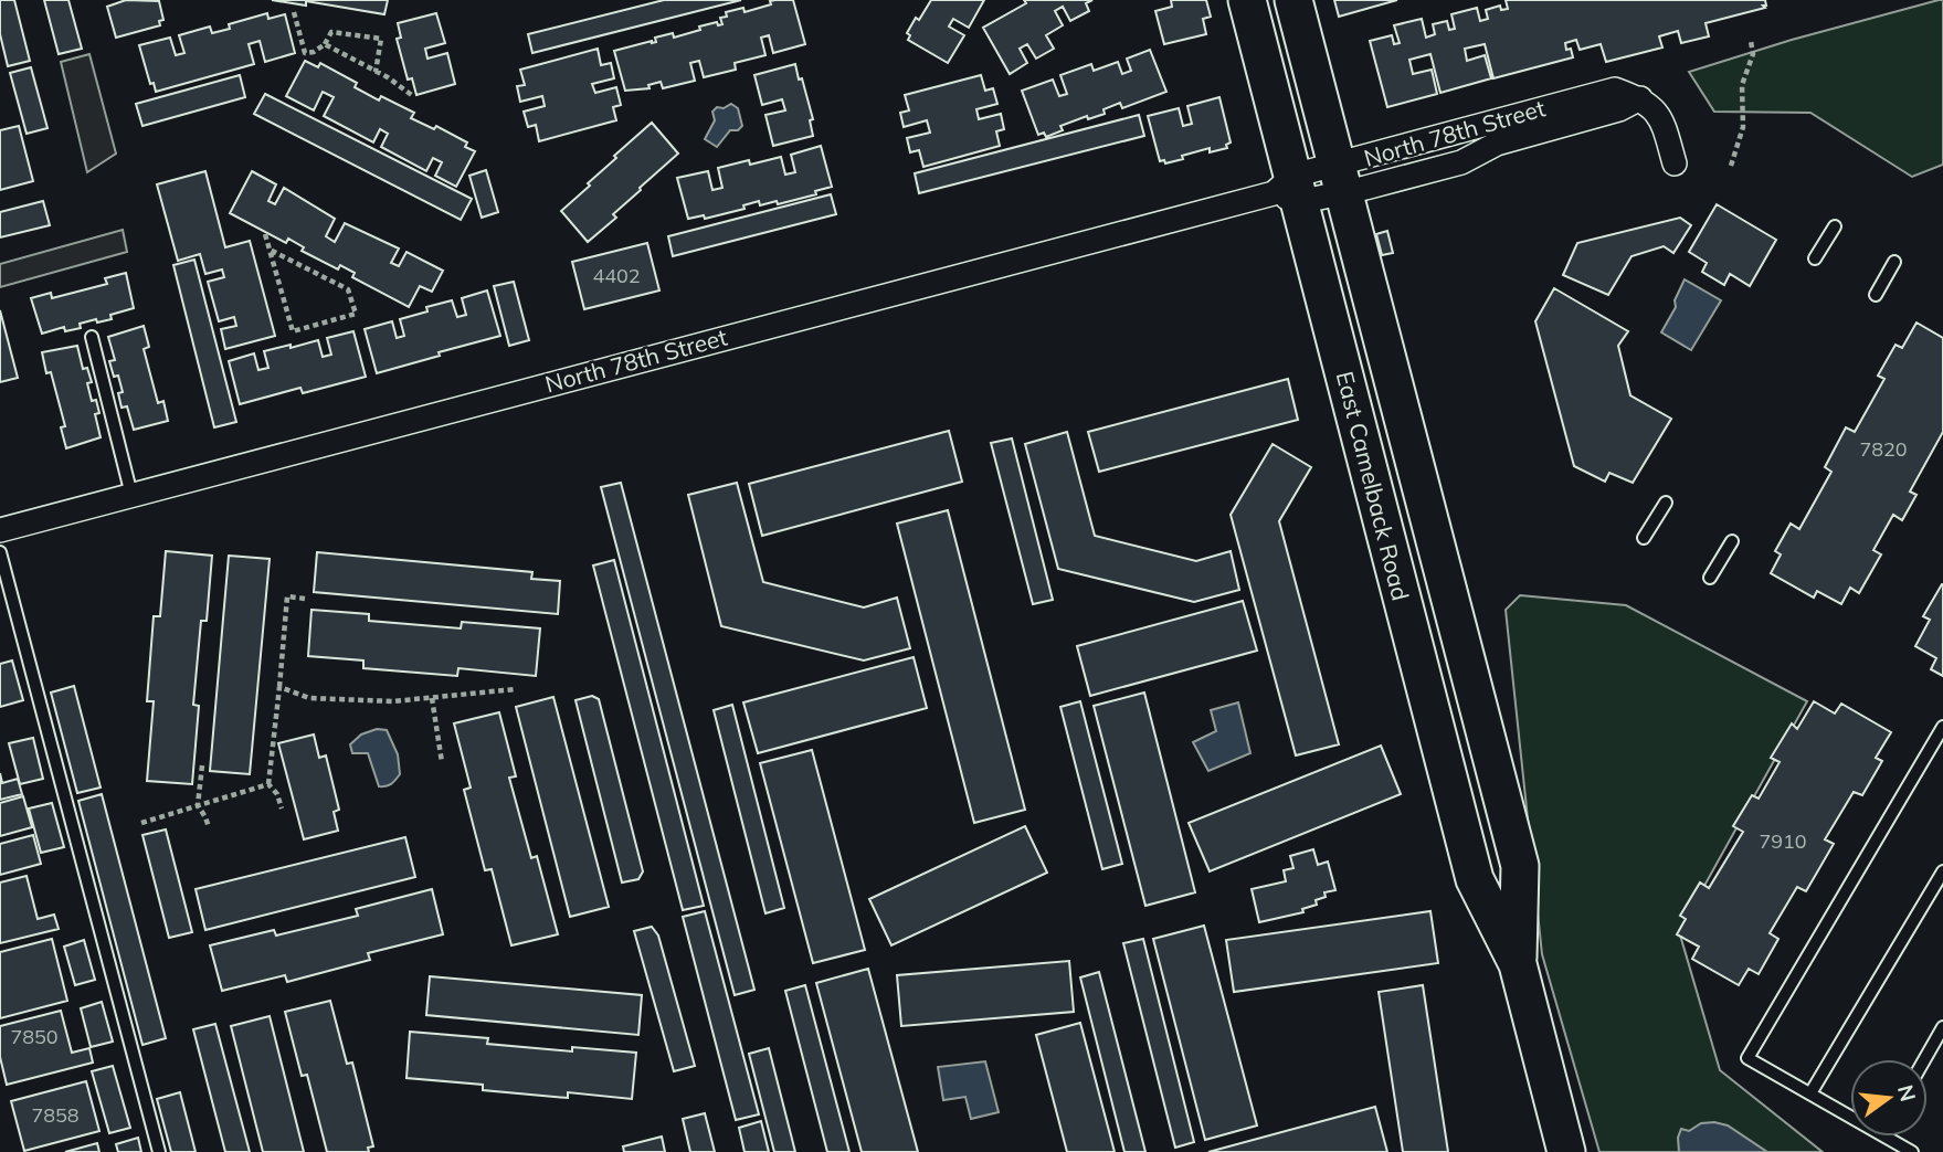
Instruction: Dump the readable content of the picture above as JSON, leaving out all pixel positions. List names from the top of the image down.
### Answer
{
  "streets": {
    "main road": ["East Camelback Road"],
    "street": ["North 78th Street"]
  },
  "crossings": [
    ["North 78th Street", "East Camelback Road"]
  ],
  "house_numbers": [
    "4402",
    "7820",
    "7910",
    "7850",
    "7858"
  ],
  "north": "right"
}
